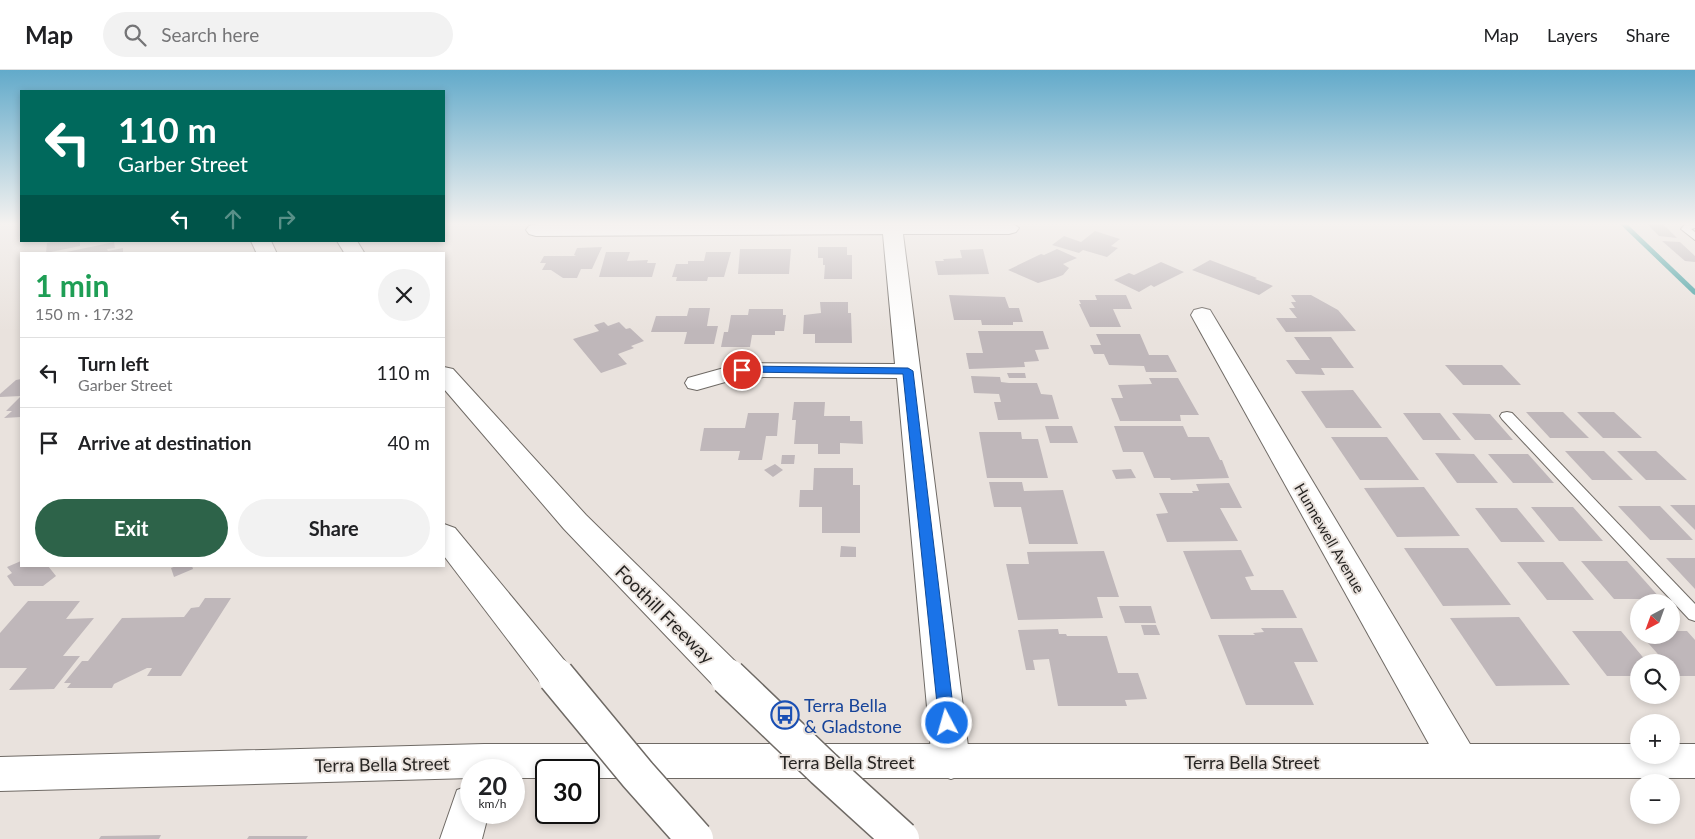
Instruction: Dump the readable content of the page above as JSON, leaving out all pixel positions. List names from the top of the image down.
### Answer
{
  "streets": {
    "main road": ["Hunnewell Avenue", "Foothill Freeway", "Terra Bella Street"]
  },
  "crossings": [
    ["Hunnewell Avenue", "Terra Bella Street"]
  ],
  "places": {
    "bus stop": ["Terra Bella & Gladstone"]
  },
  "north": "bottom left",
  "page": {
    "header": "Map",
    "search": "Search here",
    "nav": ["Map", "Layers", "Share"],
    "turn": ["110 m", "Garber Street"],
    "heading": ["1 min", "150 m · 17:32"],
    "list": [
      {
        "name": "Turn left",
        "note": "Garber Street",
        "value": "110 m"
      },
      {
        "name": "Arrive at destination",
        "value": "40 m"
      }
    ],
    "buttons": ["Exit", "Share"],
    "map_buttons": ["+", "−"],
    "speed": "20 km/h",
    "limit": "30"
  }
}
